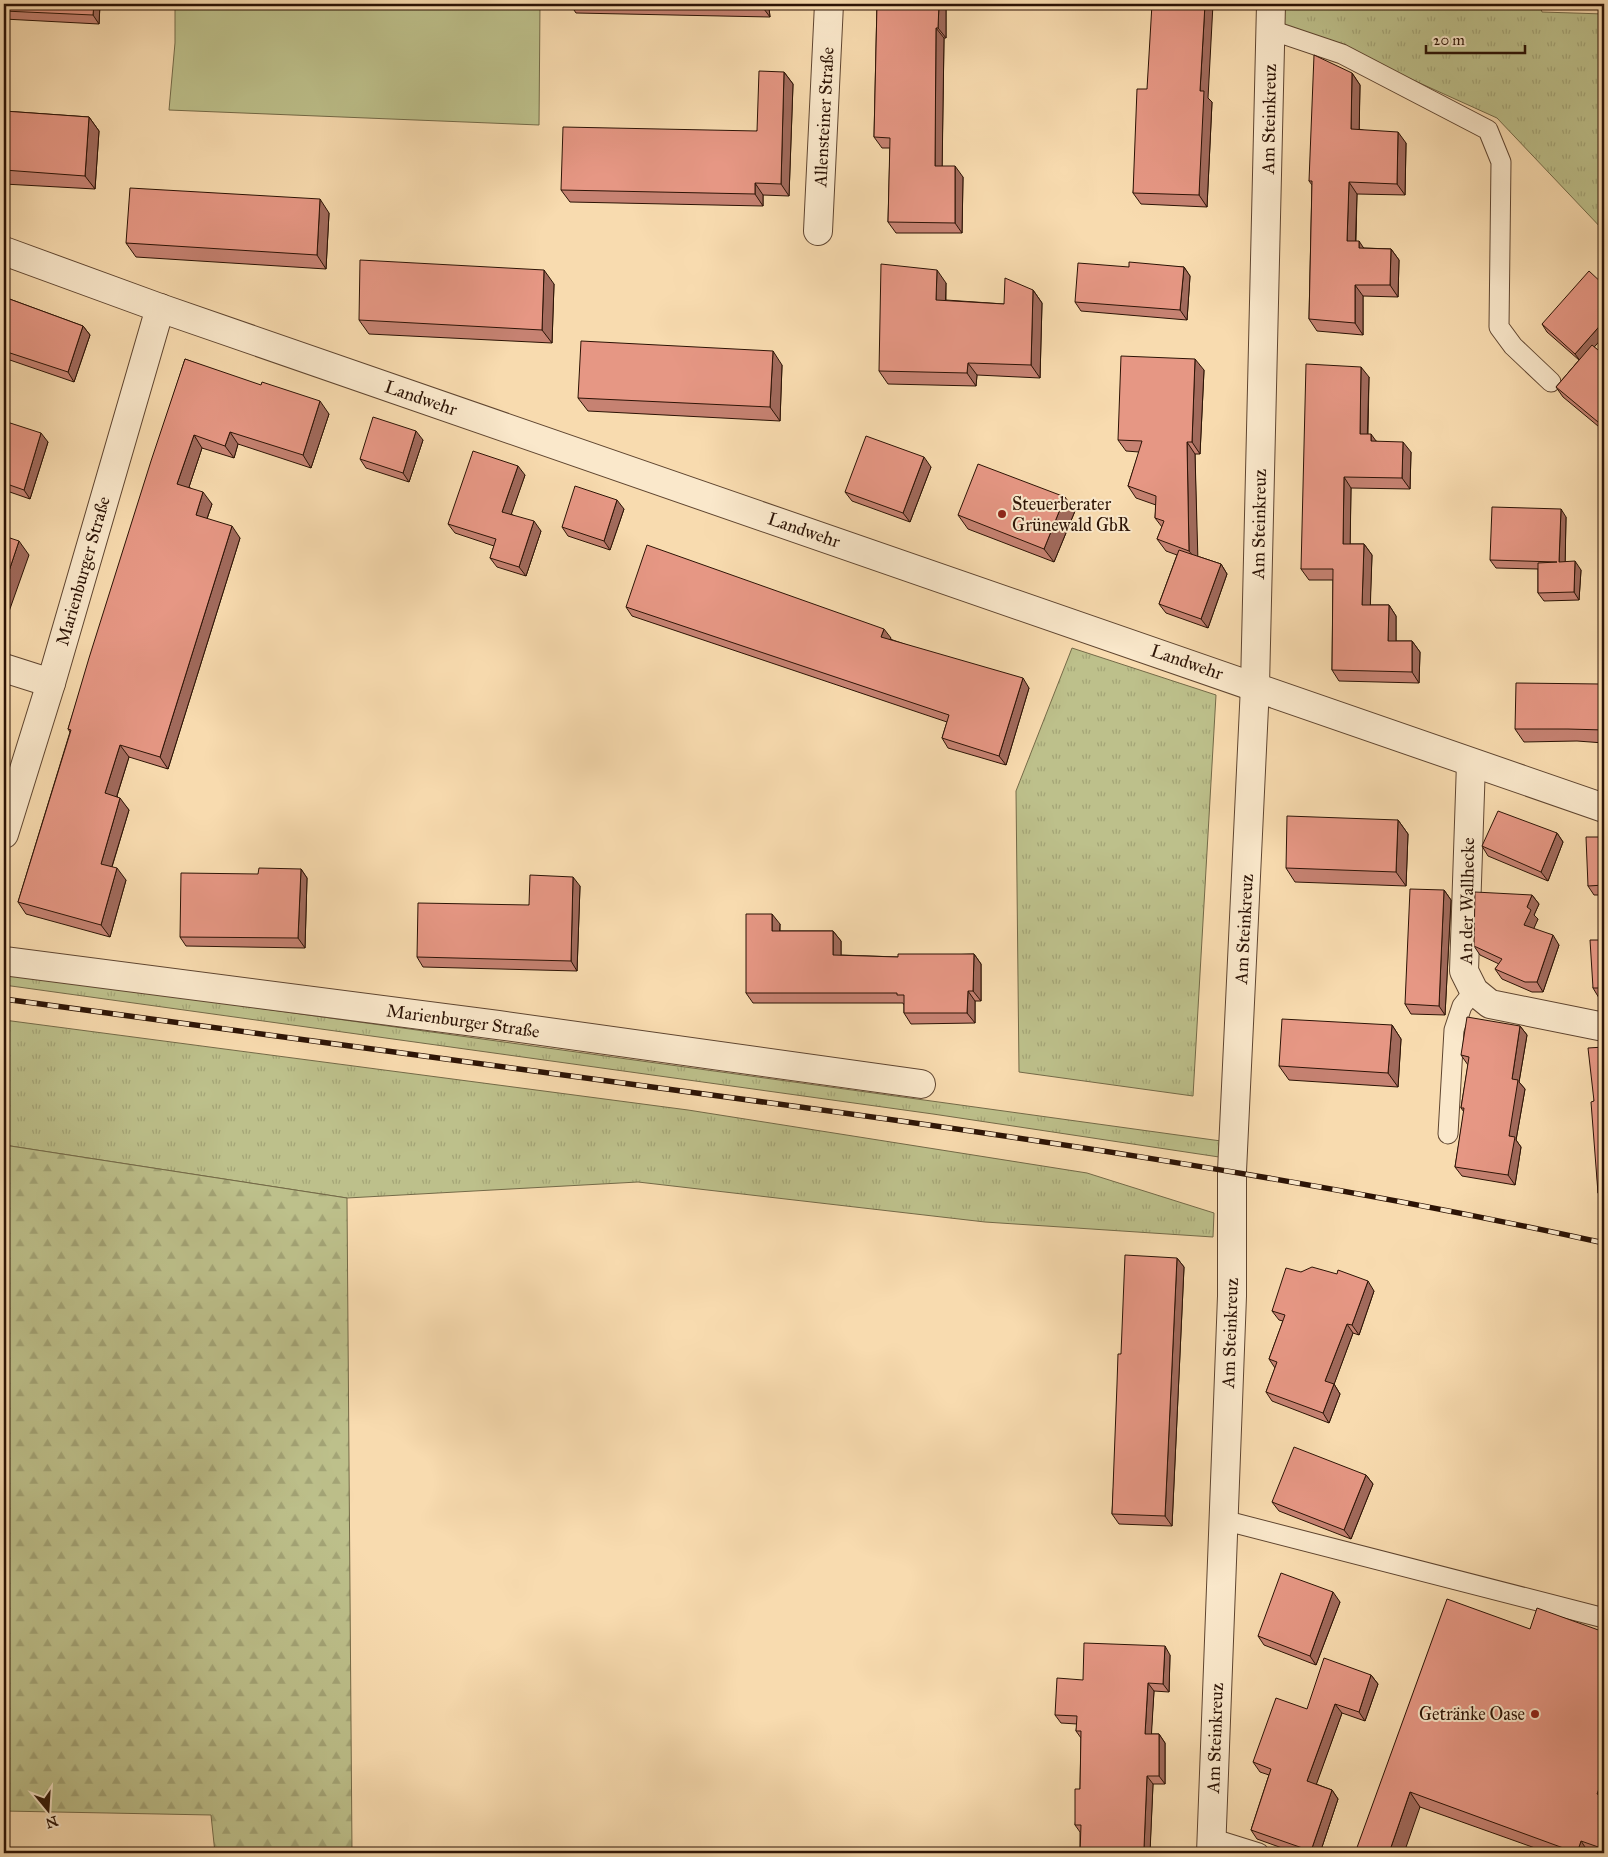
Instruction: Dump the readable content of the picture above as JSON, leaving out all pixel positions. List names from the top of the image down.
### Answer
{
  "streets": {
    "street": [
      "Allensteiner Straße",
      "Am Steinkreuz",
      "Landwehr",
      "Marienburger Straße",
      "An der Wallhecke"
    ]
  },
  "crossings": [
    ["Am Steinkreuz", "Landwehr"],
    ["Landwehr", "Marienburger Straße"],
    ["Landwehr", "An der Wallhecke"]
  ],
  "places": ["Steuerberater Grünewald GbR", "Getränke Oase"],
  "scale_bar": "20 m",
  "north": "bottom"
}
